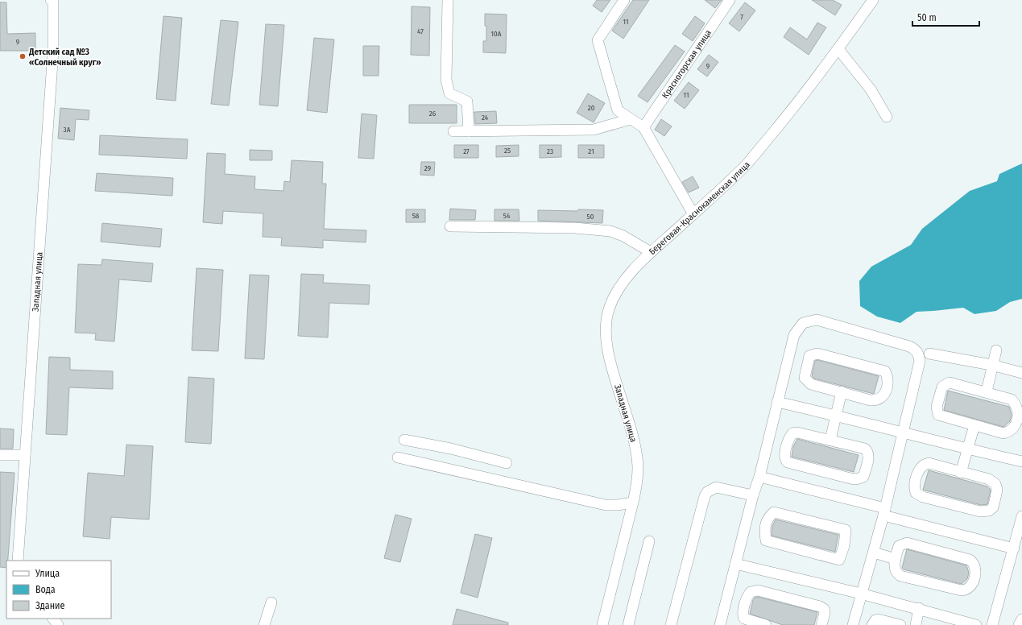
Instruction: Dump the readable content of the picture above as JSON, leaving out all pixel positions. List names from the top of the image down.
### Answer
{
  "streets": {
    "street": ["Красногорская улица", "Береговая-Краснокаменская улица", "Западная улица"]
  },
  "crossings": [
    ["Береговая-Краснокаменская улица", "Западная улица"]
  ],
  "places": ["Детский сад №3 «Солнечный круг»"],
  "house_numbers": [
    "7",
    "11",
    "47",
    "10А",
    "9",
    "9",
    "11",
    "20",
    "26",
    "24",
    "3А",
    "25",
    "27",
    "23",
    "21",
    "29",
    "58",
    "54",
    "50"
  ],
  "legend": ["Улица", "Вода", "Здание"],
  "scale_bar": "50 m"
}
